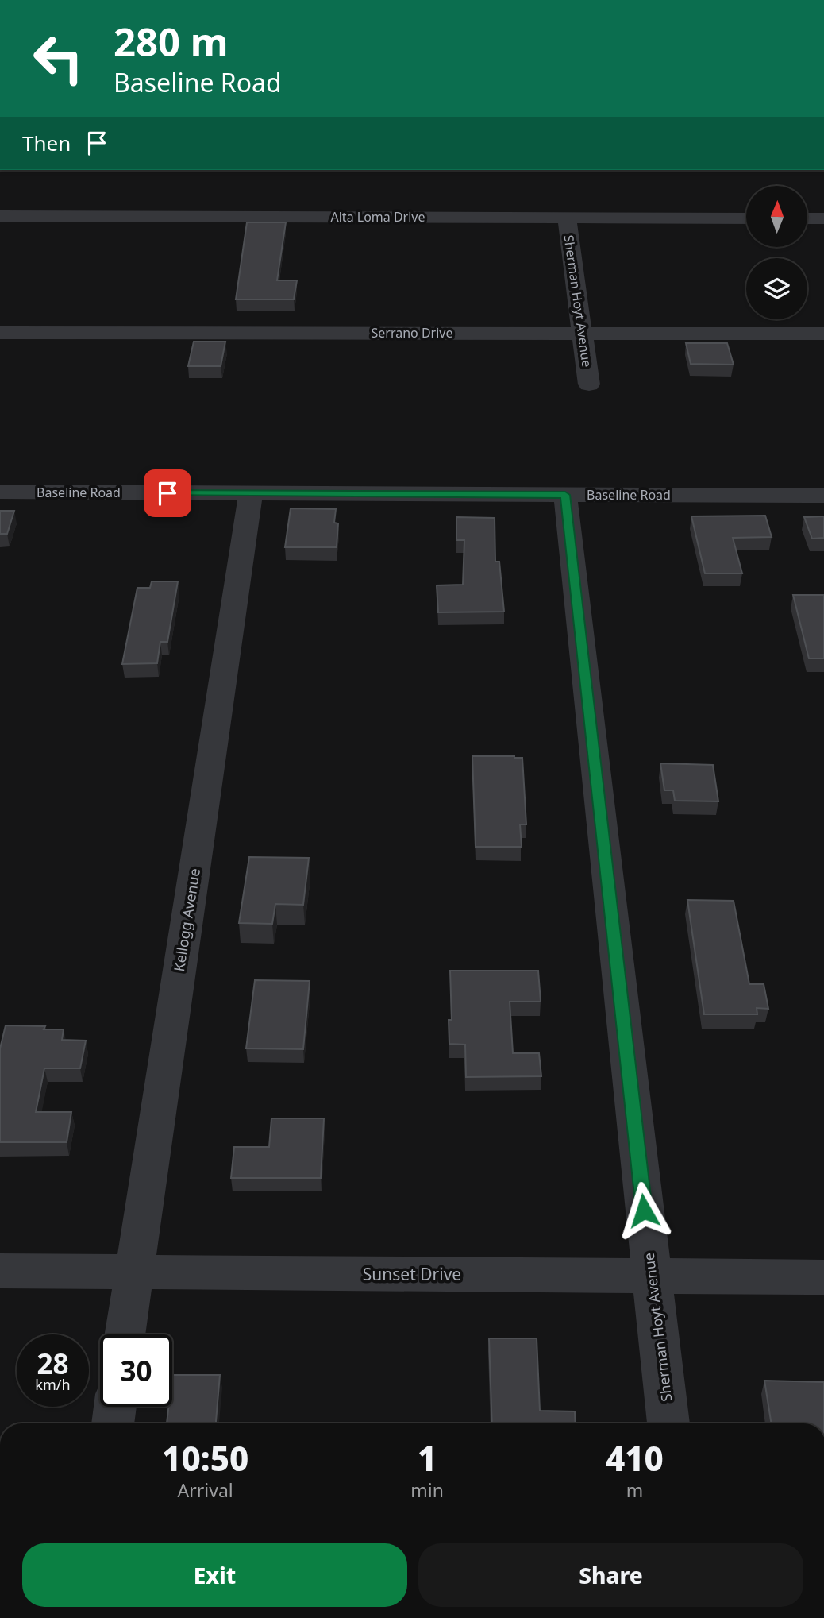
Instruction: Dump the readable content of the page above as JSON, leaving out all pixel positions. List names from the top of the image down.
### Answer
{
  "streets": {
    "street": [
      "Alta Loma Drive",
      "Sherman Hoyt Avenue",
      "Serrano Drive",
      "Baseline Road",
      "Kellogg Avenue",
      "Sunset Drive"
    ]
  },
  "crossings": [
    ["Alta Loma Drive", "Sherman Hoyt Avenue"],
    ["Sherman Hoyt Avenue", "Serrano Drive"],
    ["Sherman Hoyt Avenue", "Baseline Road"],
    ["Sherman Hoyt Avenue", "Sunset Drive"],
    ["Baseline Road", "Kellogg Avenue"],
    ["Kellogg Avenue", "Sunset Drive"]
  ],
  "north": "top",
  "page": {
    "turn": ["280 m", "Baseline Road"],
    "then": "Then",
    "speed": "28 km/h",
    "limit": "30",
    "eta": [
      "10:50",
      "Arrival",
      "1",
      "min",
      "410",
      "m"
    ],
    "buttons": ["Exit", "Share"]
  }
}
